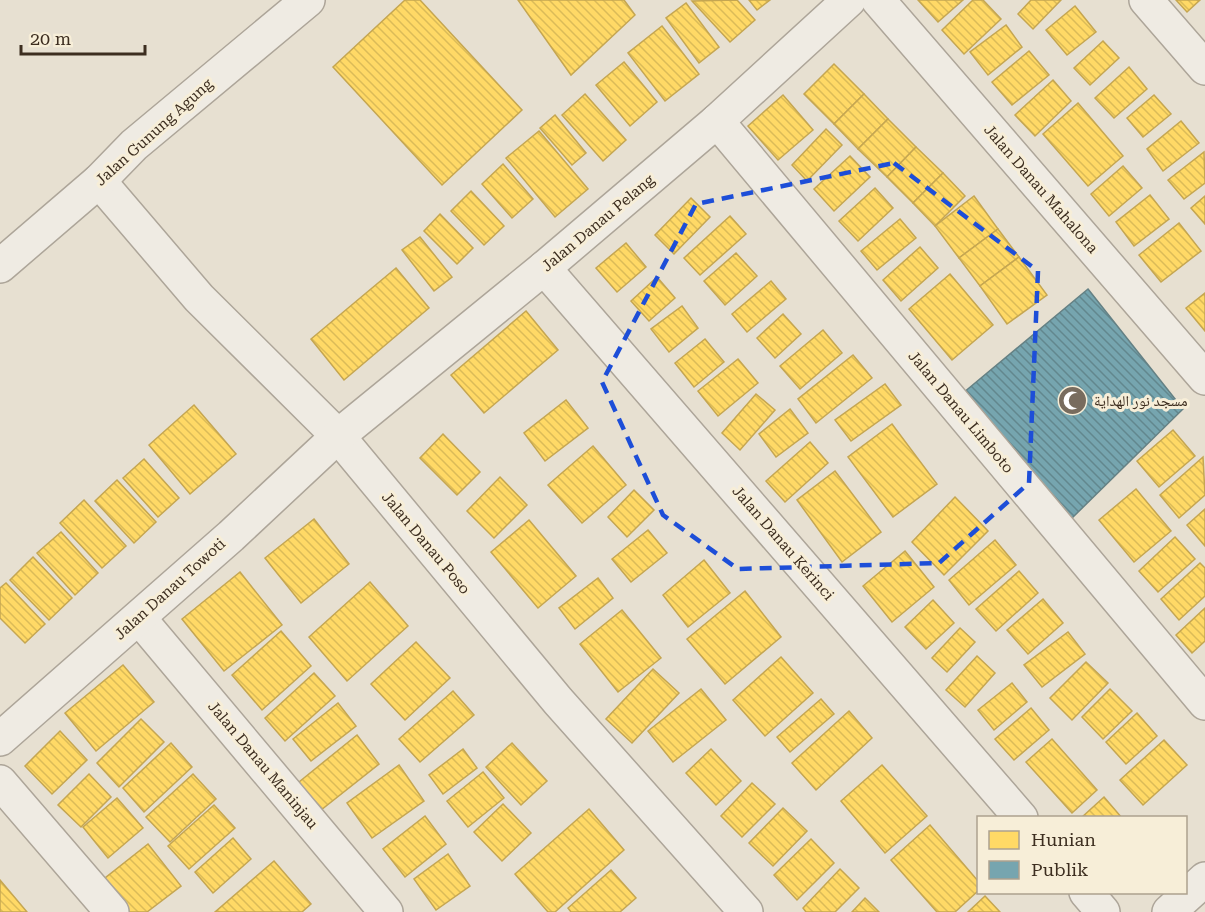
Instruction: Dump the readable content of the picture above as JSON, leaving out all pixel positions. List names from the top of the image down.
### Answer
{
  "streets": {
    "street": [
      "Jalan Gunung Agung",
      "Jalan Danau Mahalona",
      "Jalan Danau Pelang",
      "Jalan Danau Limboto",
      "Jalan Danau Poso",
      "Jalan Danau Kerinci",
      "Jalan Danau Towoti",
      "Jalan Danau Maninjau"
    ]
  },
  "crossings": [
    ["Jalan Gunung Agung", "Jalan Danau Poso"],
    ["Jalan Danau Pelang", "Jalan Danau Limboto"],
    ["Jalan Danau Pelang", "Jalan Danau Poso"],
    ["Jalan Danau Pelang", "Jalan Danau Kerinci"],
    ["Jalan Danau Pelang", "Jalan Danau Towoti"],
    ["Jalan Danau Poso", "Jalan Danau Towoti"],
    ["Jalan Danau Towoti", "Jalan Danau Maninjau"]
  ],
  "places": {
    "mosque": ["مسجد نور الهداية"]
  },
  "legend": ["Hunian", "Publik"],
  "scale_bar": "20 m"
}
